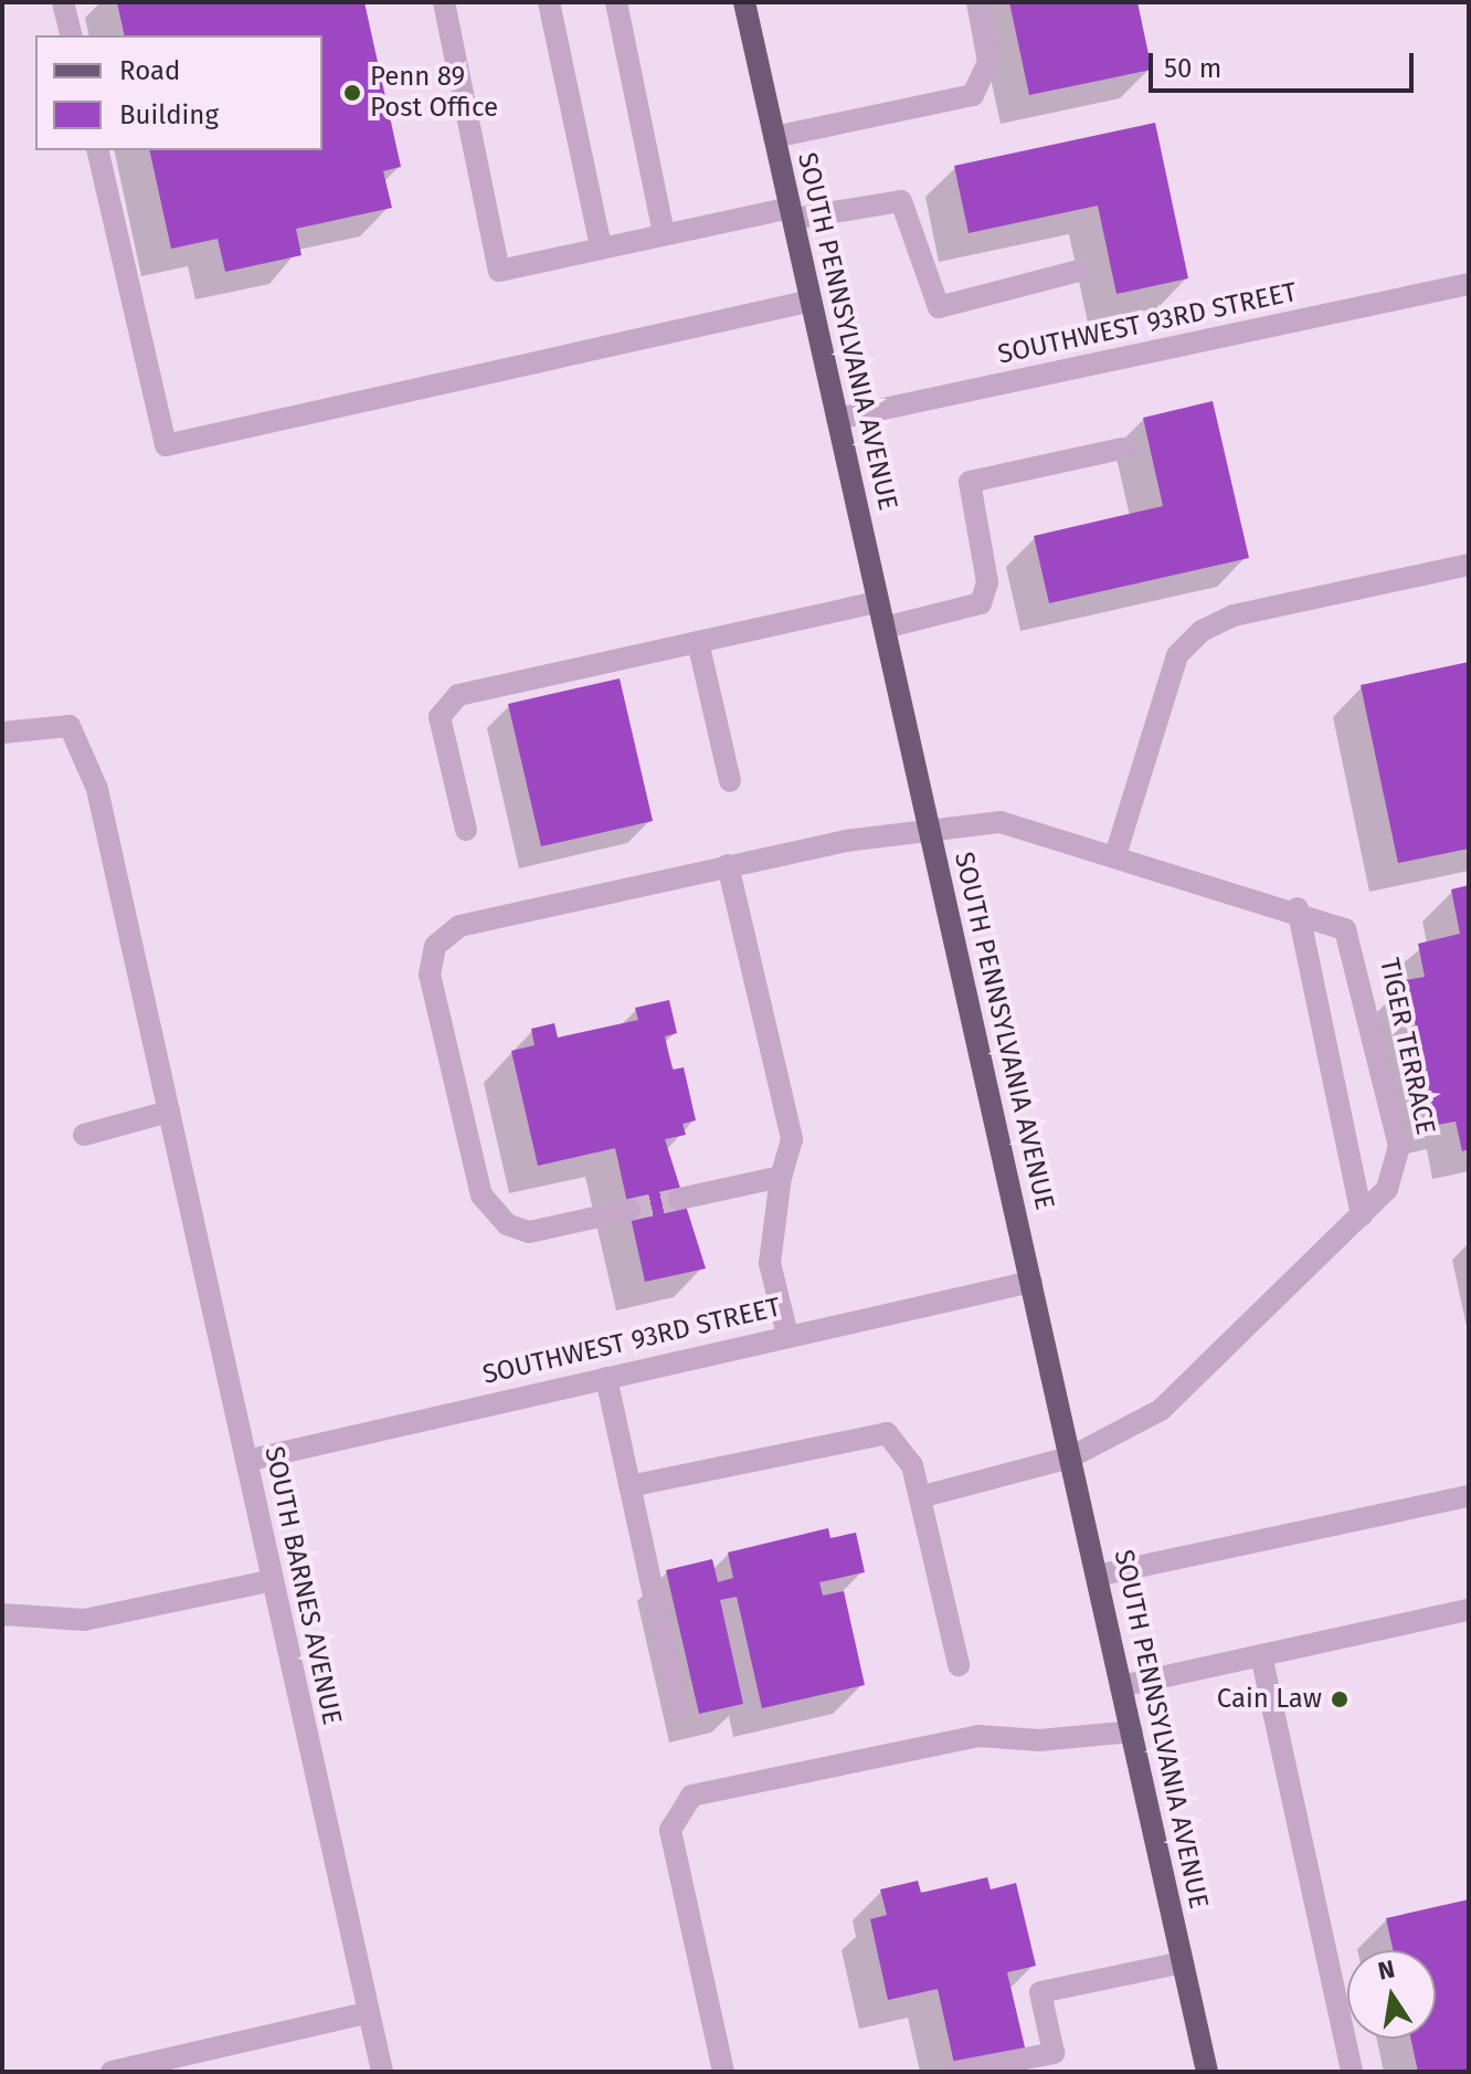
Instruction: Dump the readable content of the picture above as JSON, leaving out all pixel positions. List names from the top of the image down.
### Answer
{
  "streets": {
    "main road": ["SOUTH PENNSYLVANIA AVENUE"],
    "street": ["SOUTHWEST 93RD STREET", "TIGER TERRACE", "SOUTH BARNES AVENUE"]
  },
  "crossings": [
    ["SOUTHWEST 93RD STREET", "SOUTH PENNSYLVANIA AVENUE"],
    ["SOUTHWEST 93RD STREET", "SOUTH BARNES AVENUE"],
    ["SOUTH PENNSYLVANIA AVENUE", "TIGER TERRACE"]
  ],
  "places": ["Penn 89 Post Office", "Cain Law"],
  "legend": ["Road", "Building"],
  "scale_bar": "50 m",
  "north": "top"
}
